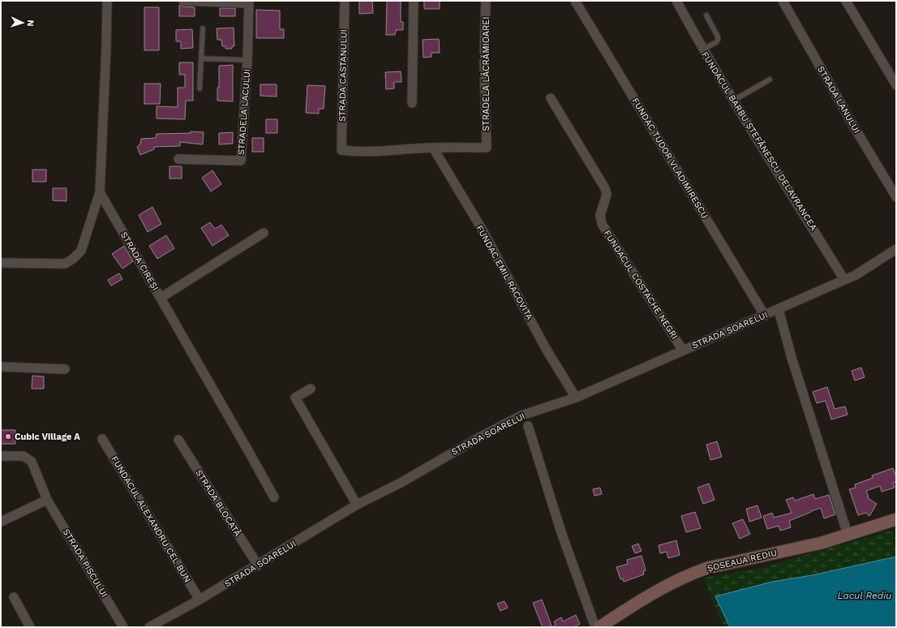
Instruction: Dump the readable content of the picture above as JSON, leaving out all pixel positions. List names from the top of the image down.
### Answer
{
  "streets": {
    "main road": ["ȘOSEAUA REDIU"],
    "street": [
      "STRADELA LĂCRĂMIOAREI",
      "STRADA CASTANULUI",
      "STRADA LANULUI",
      "STRADELA LACULUI",
      "FUNDACUL BARBU ȘTEFĂNESCU DELAVRANCEA",
      "FUNDAC TUDOR VLADIMIRESCU",
      "STRADA CIREȘI",
      "FUNDAC EMIL RACOVITA",
      "FUNDACUL COSTACHE NEGRI",
      "STRADA SOARELUI",
      "STRADA BLOCATĂ",
      "FUNDACUL ALEXANDRU CEL BUN",
      "STRADA PISCULUI"
    ]
  },
  "crossings": [
    ["STRADELA LĂCRĂMIOAREI", "STRADA CASTANULUI"],
    ["STRADELA LĂCRĂMIOAREI", "FUNDAC EMIL RACOVITA"],
    ["STRADA CASTANULUI", "FUNDAC EMIL RACOVITA"],
    ["FUNDACUL BARBU ȘTEFĂNESCU DELAVRANCEA", "STRADA SOARELUI"],
    ["FUNDAC TUDOR VLADIMIRESCU", "STRADA SOARELUI"],
    ["FUNDAC EMIL RACOVITA", "STRADA SOARELUI"],
    ["FUNDACUL COSTACHE NEGRI", "STRADA SOARELUI"],
    ["STRADA SOARELUI", "STRADA BLOCATĂ"],
    ["STRADA SOARELUI", "FUNDACUL ALEXANDRU CEL BUN"]
  ],
  "water": ["Lacul Rediu"],
  "places": ["Cubic Village A"],
  "north": "right"
}
